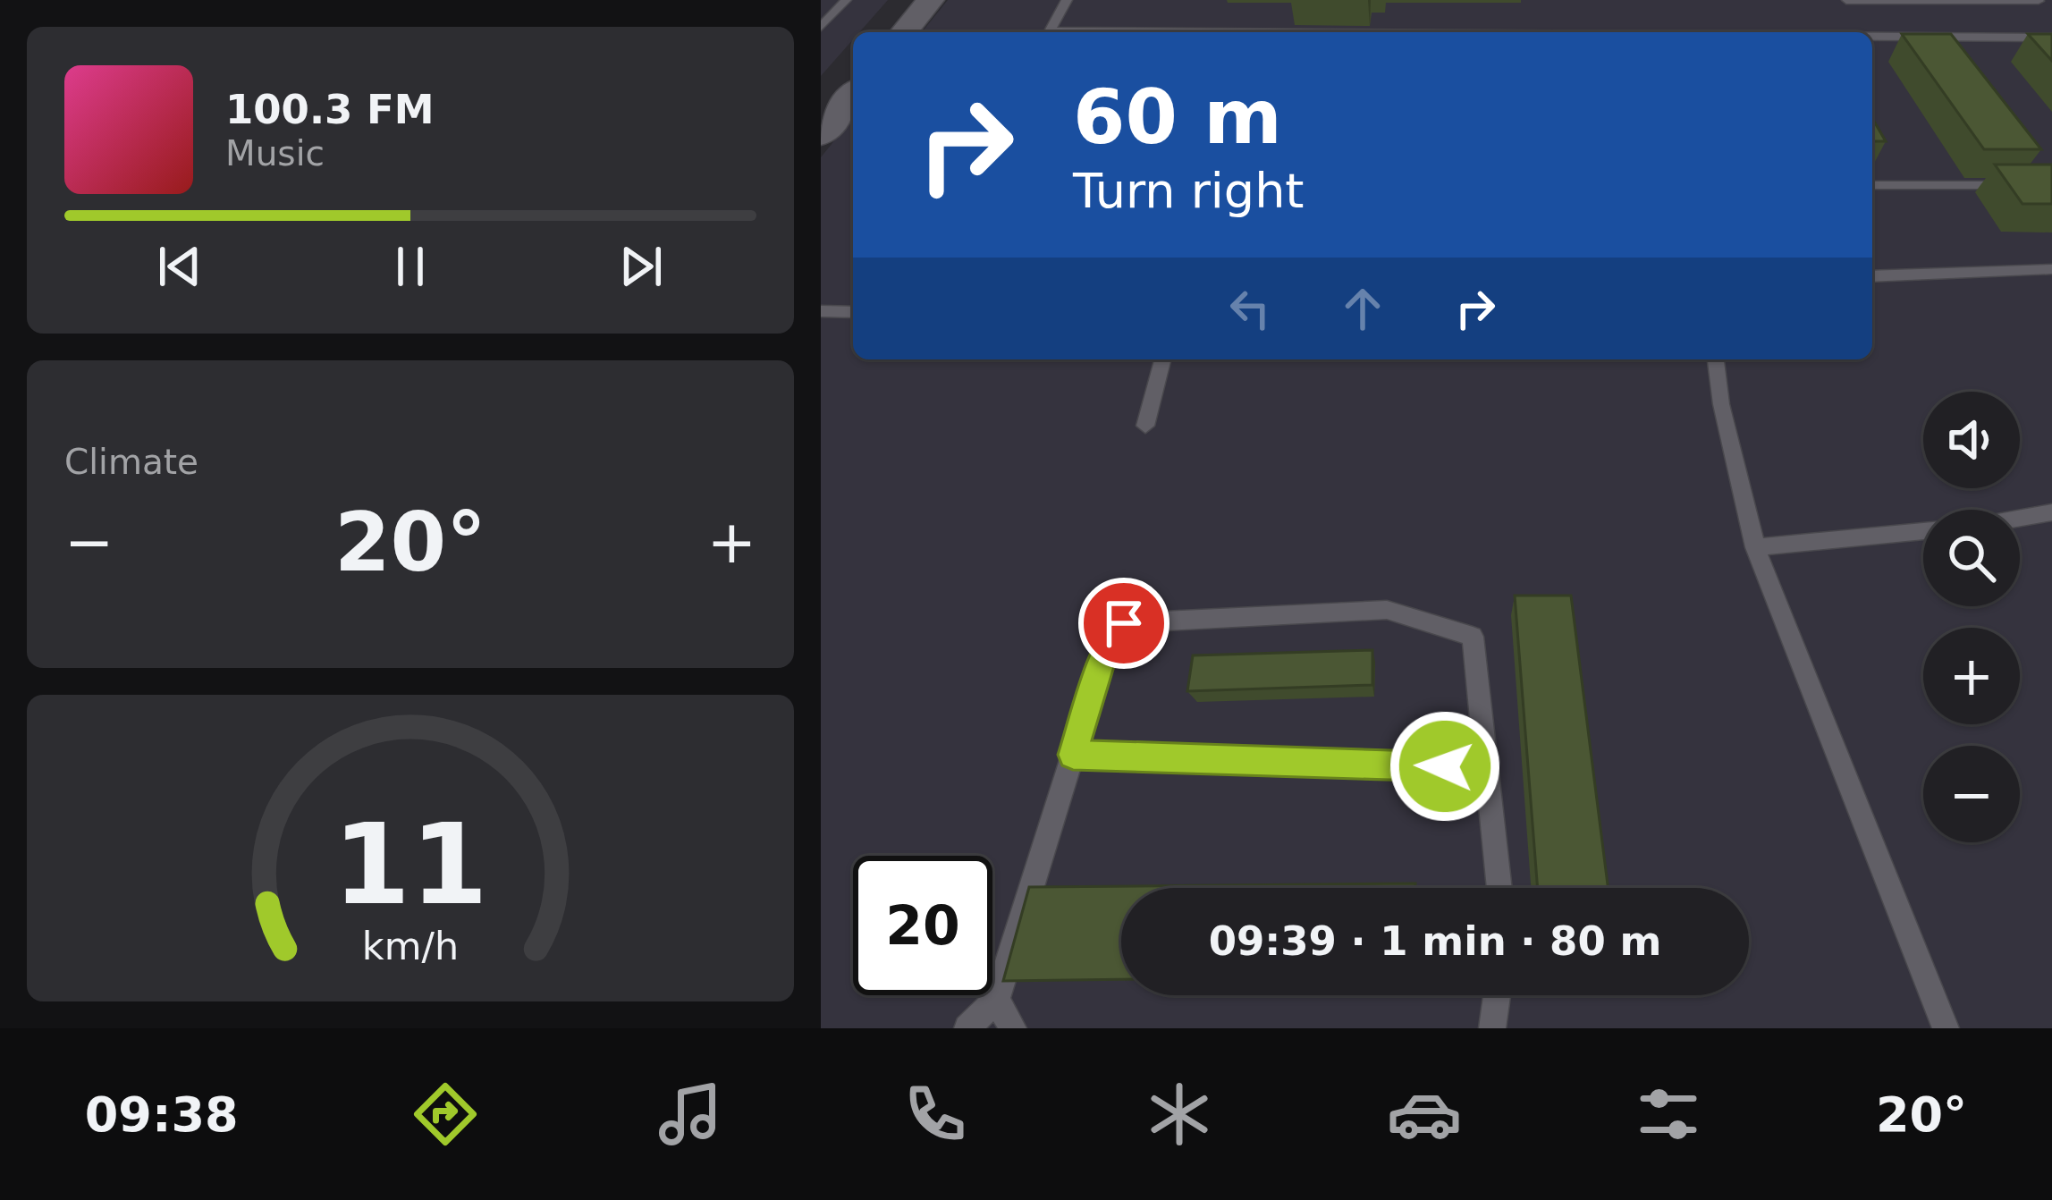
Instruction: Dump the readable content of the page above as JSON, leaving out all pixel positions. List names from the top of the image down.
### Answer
{
  "page": {
    "turn": ["60 m", "Turn right"],
    "song": ["100.3 FM", "Music"],
    "tile": "Climate",
    "map_buttons": ["+", "−"],
    "heat": ["−", "20°", "+"],
    "limit": "20",
    "trip": "09:39 · 1 min · 80 m",
    "tabs": ["09:38", "20°"],
    "gauge": ["11", "km/h"]
  }
}
